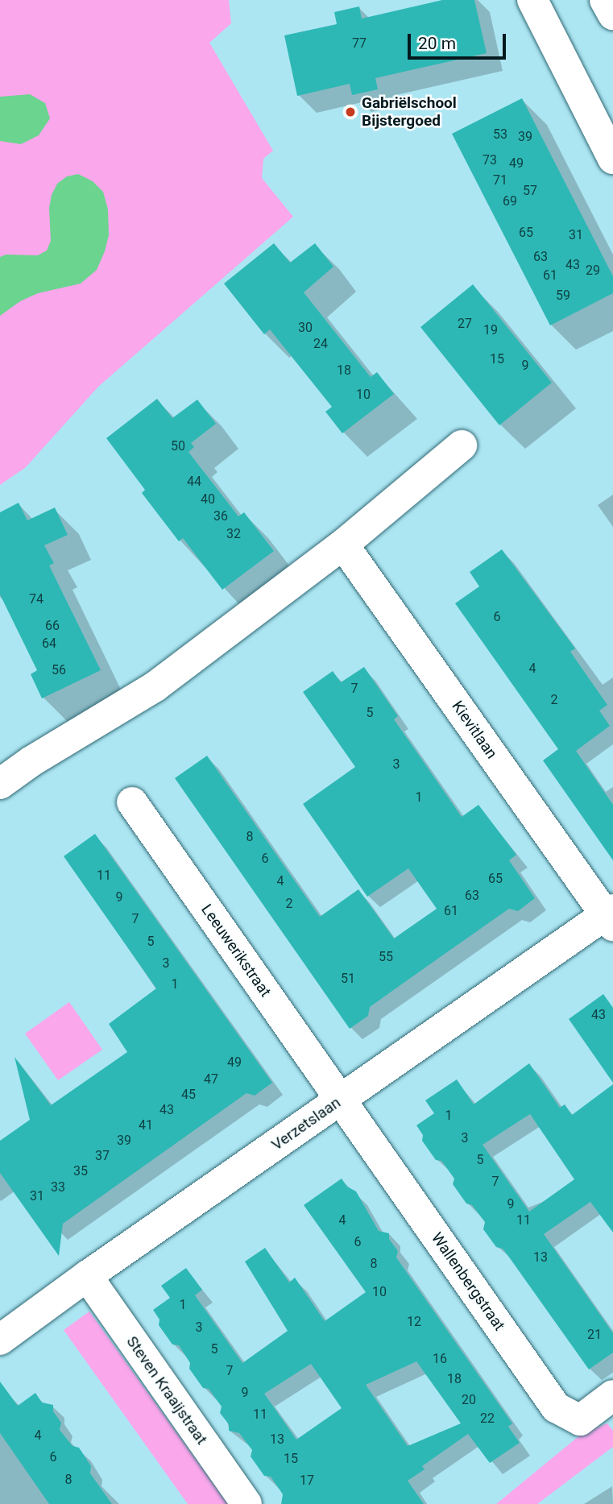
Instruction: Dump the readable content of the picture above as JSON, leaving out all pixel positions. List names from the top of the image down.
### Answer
{
  "streets": {
    "street": [
      "Kievitlaan",
      "Leeuwerikstraat",
      "Verzetslaan",
      "Wallenbergstraat",
      "Steven Kraaijstraat"
    ]
  },
  "crossings": [
    ["Kievitlaan", "Verzetslaan"],
    ["Leeuwerikstraat", "Verzetslaan"],
    ["Leeuwerikstraat", "Wallenbergstraat"],
    ["Verzetslaan", "Wallenbergstraat"],
    ["Verzetslaan", "Steven Kraaijstraat"]
  ],
  "places": ["Gabriëlschool Bijstergoed"],
  "house_numbers": [
    "77",
    "53",
    "39",
    "73",
    "49",
    "71",
    "57",
    "69",
    "65",
    "31",
    "63",
    "43",
    "29",
    "61",
    "59",
    "27",
    "30",
    "19",
    "24",
    "15",
    "9",
    "18",
    "10",
    "50",
    "44",
    "40",
    "36",
    "32",
    "74",
    "6",
    "66",
    "64",
    "4",
    "56",
    "7",
    "2",
    "5",
    "3",
    "1",
    "8",
    "6",
    "11",
    "65",
    "4",
    "63",
    "9",
    "2",
    "61",
    "7",
    "5",
    "55",
    "3",
    "51",
    "1",
    "43",
    "49",
    "47",
    "45",
    "43",
    "1",
    "41",
    "3",
    "39",
    "37",
    "5",
    "35",
    "7",
    "33",
    "31",
    "9",
    "4",
    "11",
    "6",
    "13",
    "8",
    "10",
    "1",
    "12",
    "3",
    "21",
    "5",
    "16",
    "7",
    "18",
    "9",
    "20",
    "11",
    "22",
    "4",
    "13",
    "6",
    "15",
    "8",
    "17"
  ],
  "scale_bar": "20 m"
}
